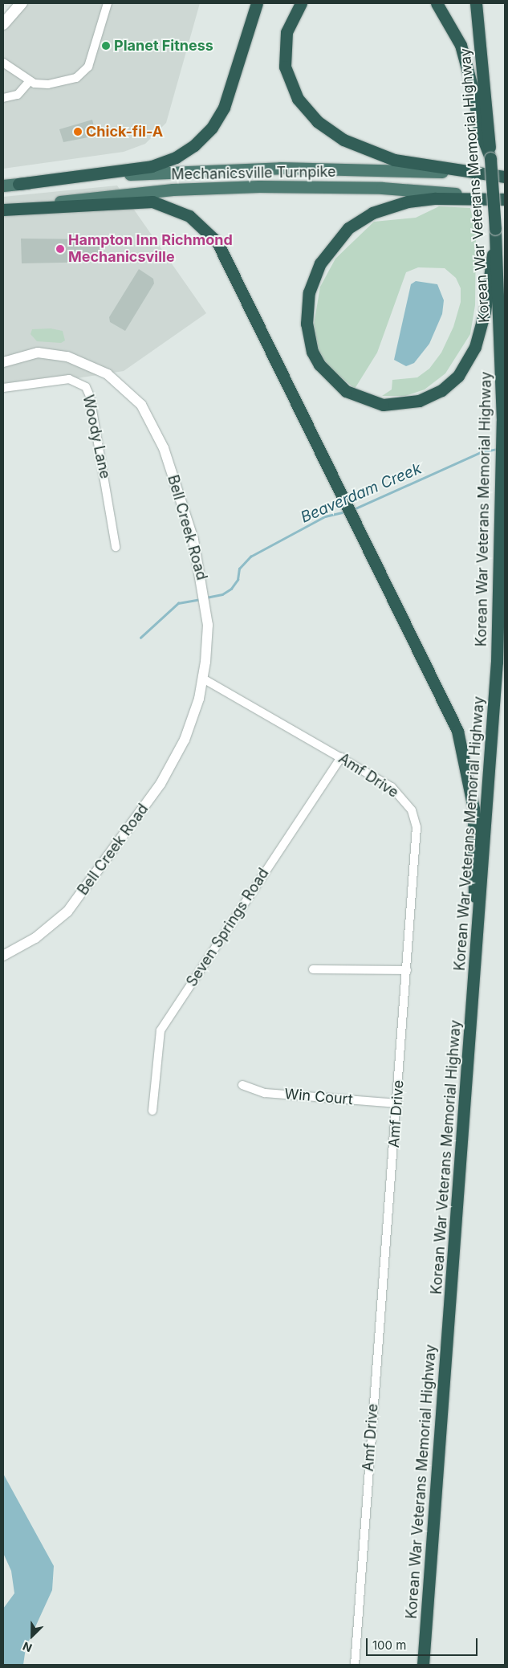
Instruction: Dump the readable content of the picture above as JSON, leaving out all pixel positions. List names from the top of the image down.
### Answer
{
  "streets": {
    "highway": ["Mechanicsville Turnpike", "Korean War Veterans Memorial Highway"],
    "street": [
      "Woody Lane",
      "Bell Creek Road",
      "Amf Drive",
      "Seven Springs Road",
      "Win Court"
    ]
  },
  "crossings": [
    ["Bell Creek Road", "Amf Drive"],
    ["Amf Drive", "Seven Springs Road"],
    ["Amf Drive", "Win Court"]
  ],
  "water": ["Beaverdam Creek"],
  "places": ["Planet Fitness", "Chick-fil-A", "Hampton Inn Richmond Mechanicsville"],
  "scale_bar": "100 m",
  "north": "bottom left"
}
